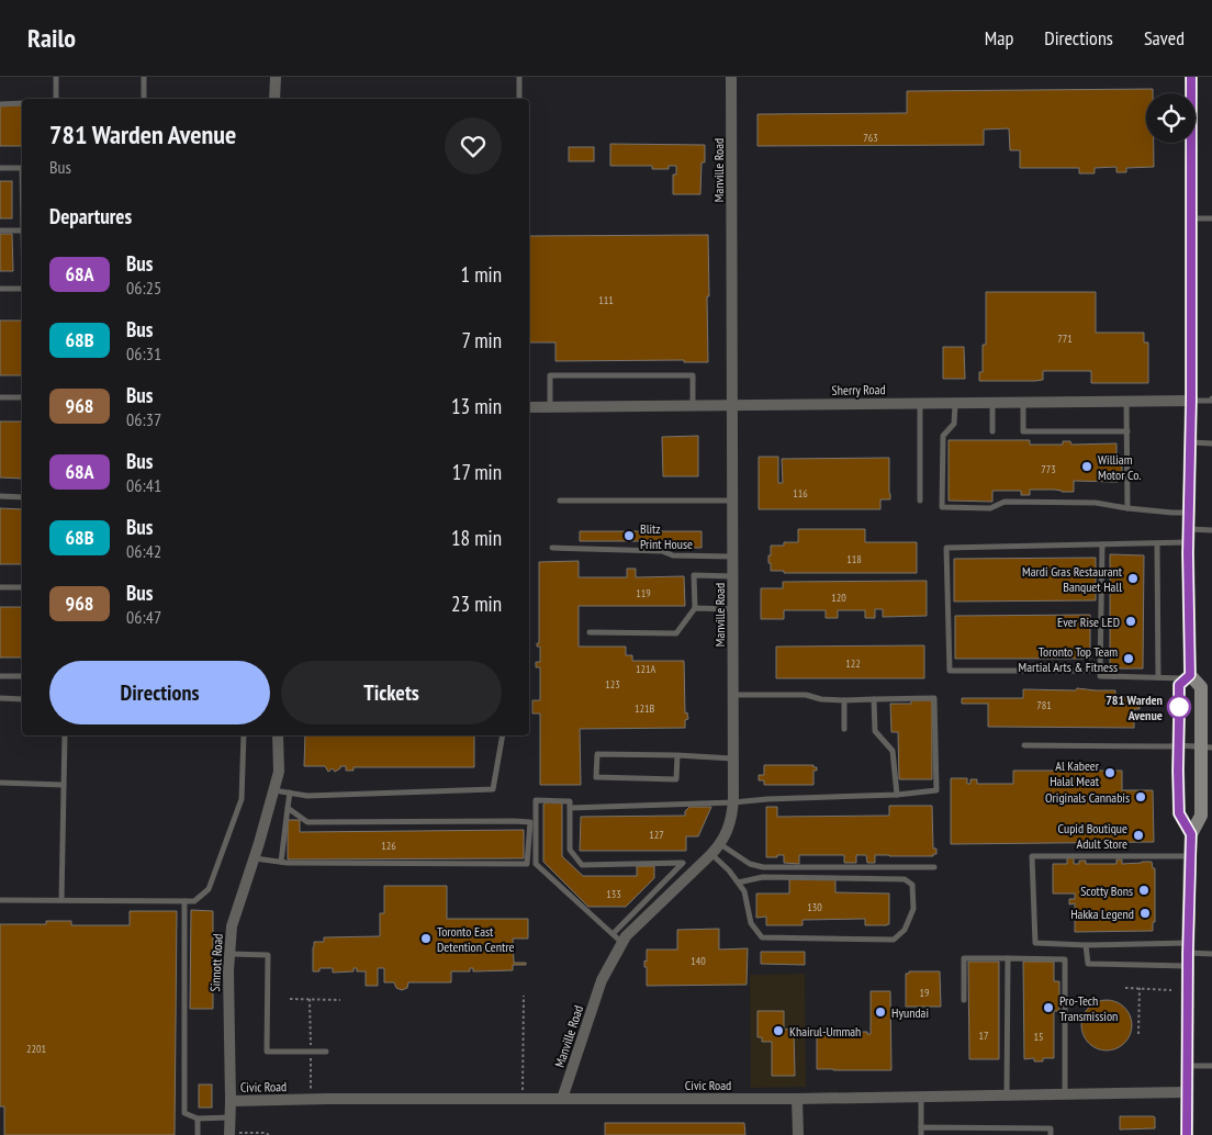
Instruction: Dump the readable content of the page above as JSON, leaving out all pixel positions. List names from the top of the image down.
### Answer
{
  "streets": {
    "street": [
      "Manville Road",
      "Sherry Road",
      "Sinnott Road",
      "Civic Road"
    ]
  },
  "crossings": [
    ["Manville Road", "Sherry Road"],
    ["Manville Road", "Civic Road"],
    ["Sinnott Road", "Civic Road"]
  ],
  "places": [
    "William Motor Co.",
    "Blitz Print House",
    "Mardi Gras Restaurant Banquet Hall",
    "Ever Rise LED",
    "Toronto Top Team Martial Arts & Fitness",
    "781 Warden Avenue",
    "Al Kabeer Halal Meat",
    "Originals Cannabis",
    "Cupid Boutique Adult Store",
    "Scotty Bons",
    "Hakka Legend",
    "Toronto East Detention Centre",
    "Pro-Tech Transmission",
    "Hyundai",
    "Khairul-Ummah"
  ],
  "lines": ["bus line 68A"],
  "house_numbers": [
    "763",
    "111",
    "771",
    "773",
    "116",
    "118",
    "119",
    "120",
    "122",
    "121A",
    "123",
    "781",
    "121B",
    "127",
    "126",
    "133",
    "130",
    "140",
    "19",
    "17",
    "15",
    "2201"
  ],
  "page": {
    "header": "Railo",
    "nav": ["Map", "Directions", "Saved"],
    "heading": [
      ["781 Warden Avenue", "Bus"],
      "Departures"
    ],
    "list": [
      {
        "mark": "68A",
        "name": "Bus",
        "note": "06:25",
        "value": "1 min"
      },
      {
        "mark": "68B",
        "name": "Bus",
        "note": "06:31",
        "value": "7 min"
      },
      {
        "mark": "968",
        "name": "Bus",
        "note": "06:37",
        "value": "13 min"
      },
      {
        "mark": "68A",
        "name": "Bus",
        "note": "06:41",
        "value": "17 min"
      },
      {
        "mark": "68B",
        "name": "Bus",
        "note": "06:42",
        "value": "18 min"
      },
      {
        "mark": "968",
        "name": "Bus",
        "note": "06:47",
        "value": "23 min"
      }
    ],
    "buttons": ["Directions", "Tickets"]
  }
}
